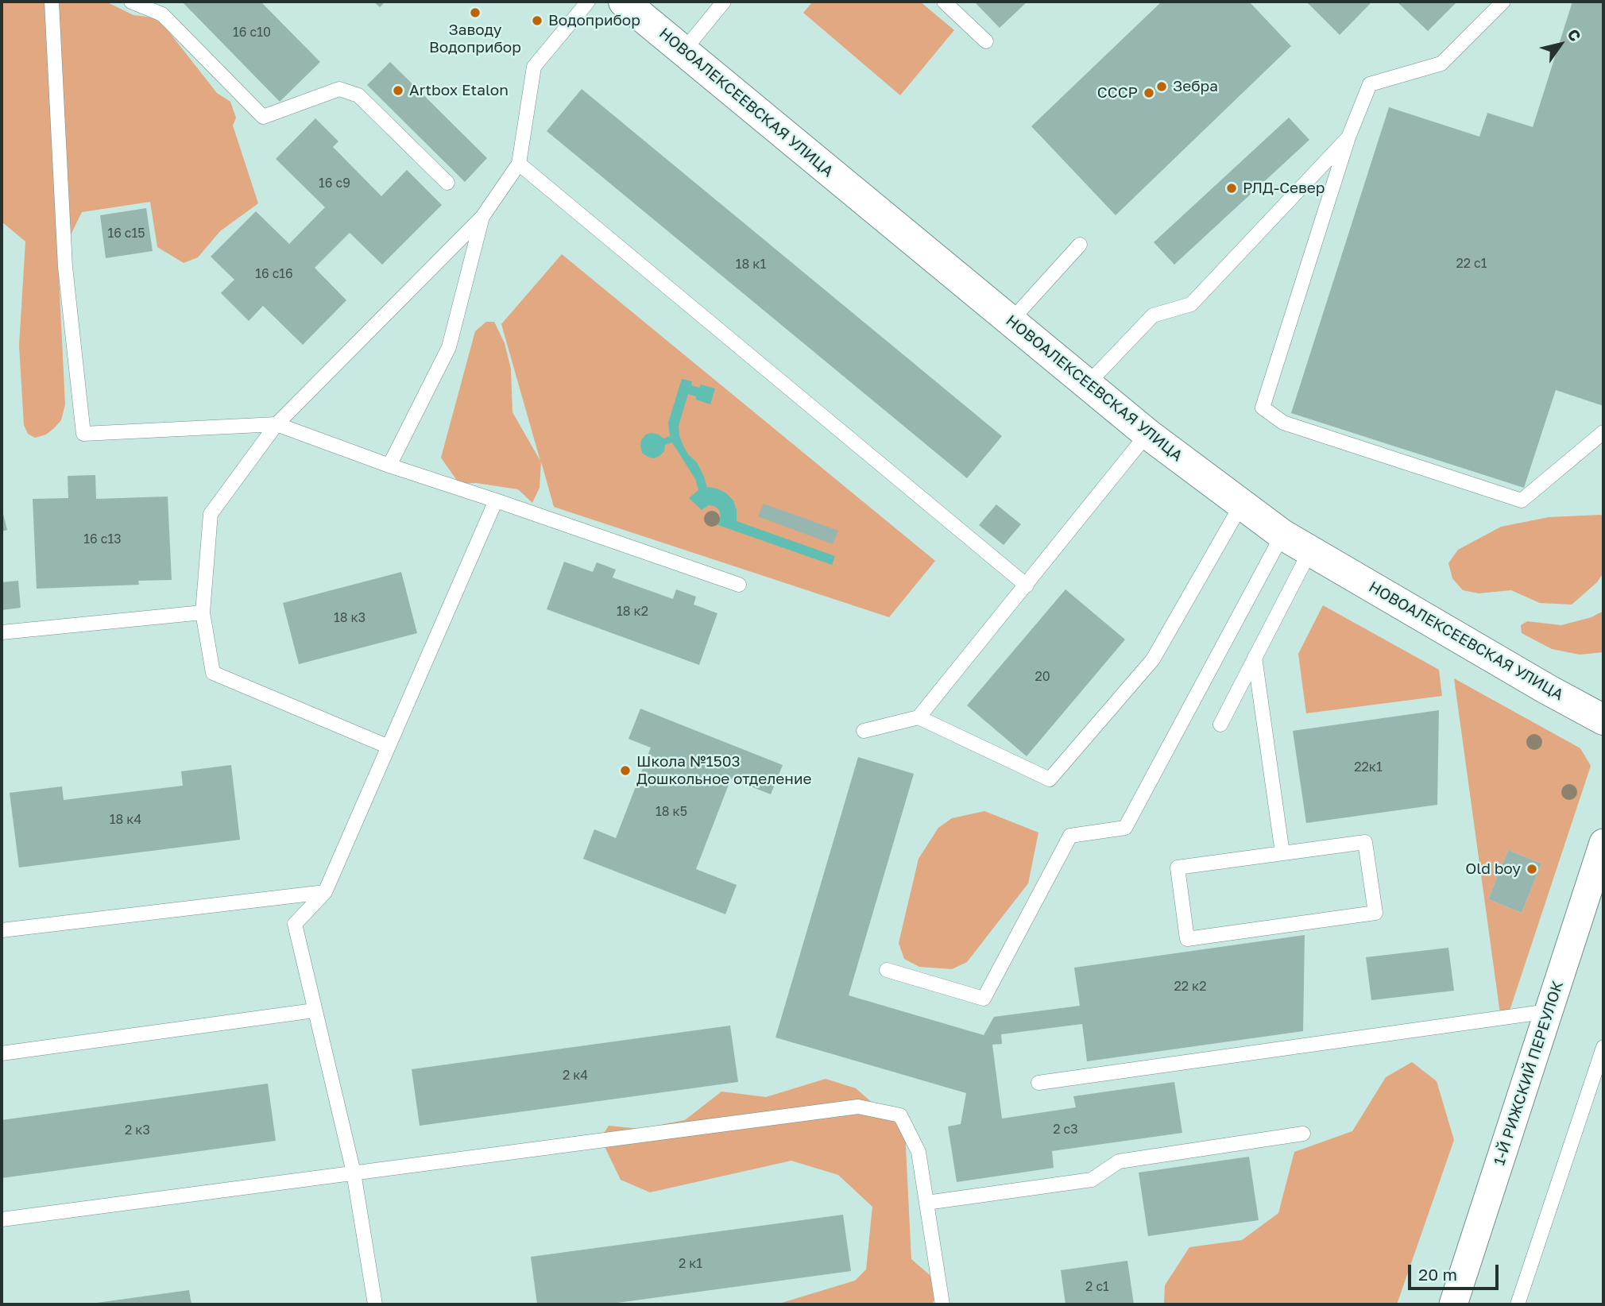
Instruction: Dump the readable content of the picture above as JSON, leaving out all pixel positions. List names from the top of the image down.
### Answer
{
  "streets": {
    "street": ["НОВОАЛЕКСЕЕВСКАЯ УЛИЦА", "1-Й РИЖСКИЙ ПЕРЕУЛОК"]
  },
  "places": [
    "Заводу Водоприбор",
    "Водоприбор",
    "Зебра",
    "Artbox Etalon",
    "СССР",
    "РЛД-Север",
    "Школа №1503 Дошкольное отделение",
    "Old boy"
  ],
  "house_numbers": [
    "16 с10",
    "16 с9",
    "16 с15",
    "22 с1",
    "18 к1",
    "16 с16",
    "16 с13",
    "18 к2",
    "18 к3",
    "20",
    "22к1",
    "18 к5",
    "18 к4",
    "22 к2",
    "2 к4",
    "2 с3",
    "2 к3",
    "2 к1",
    "2 с1"
  ],
  "scale_bar": "20 m",
  "north": "top right"
}
